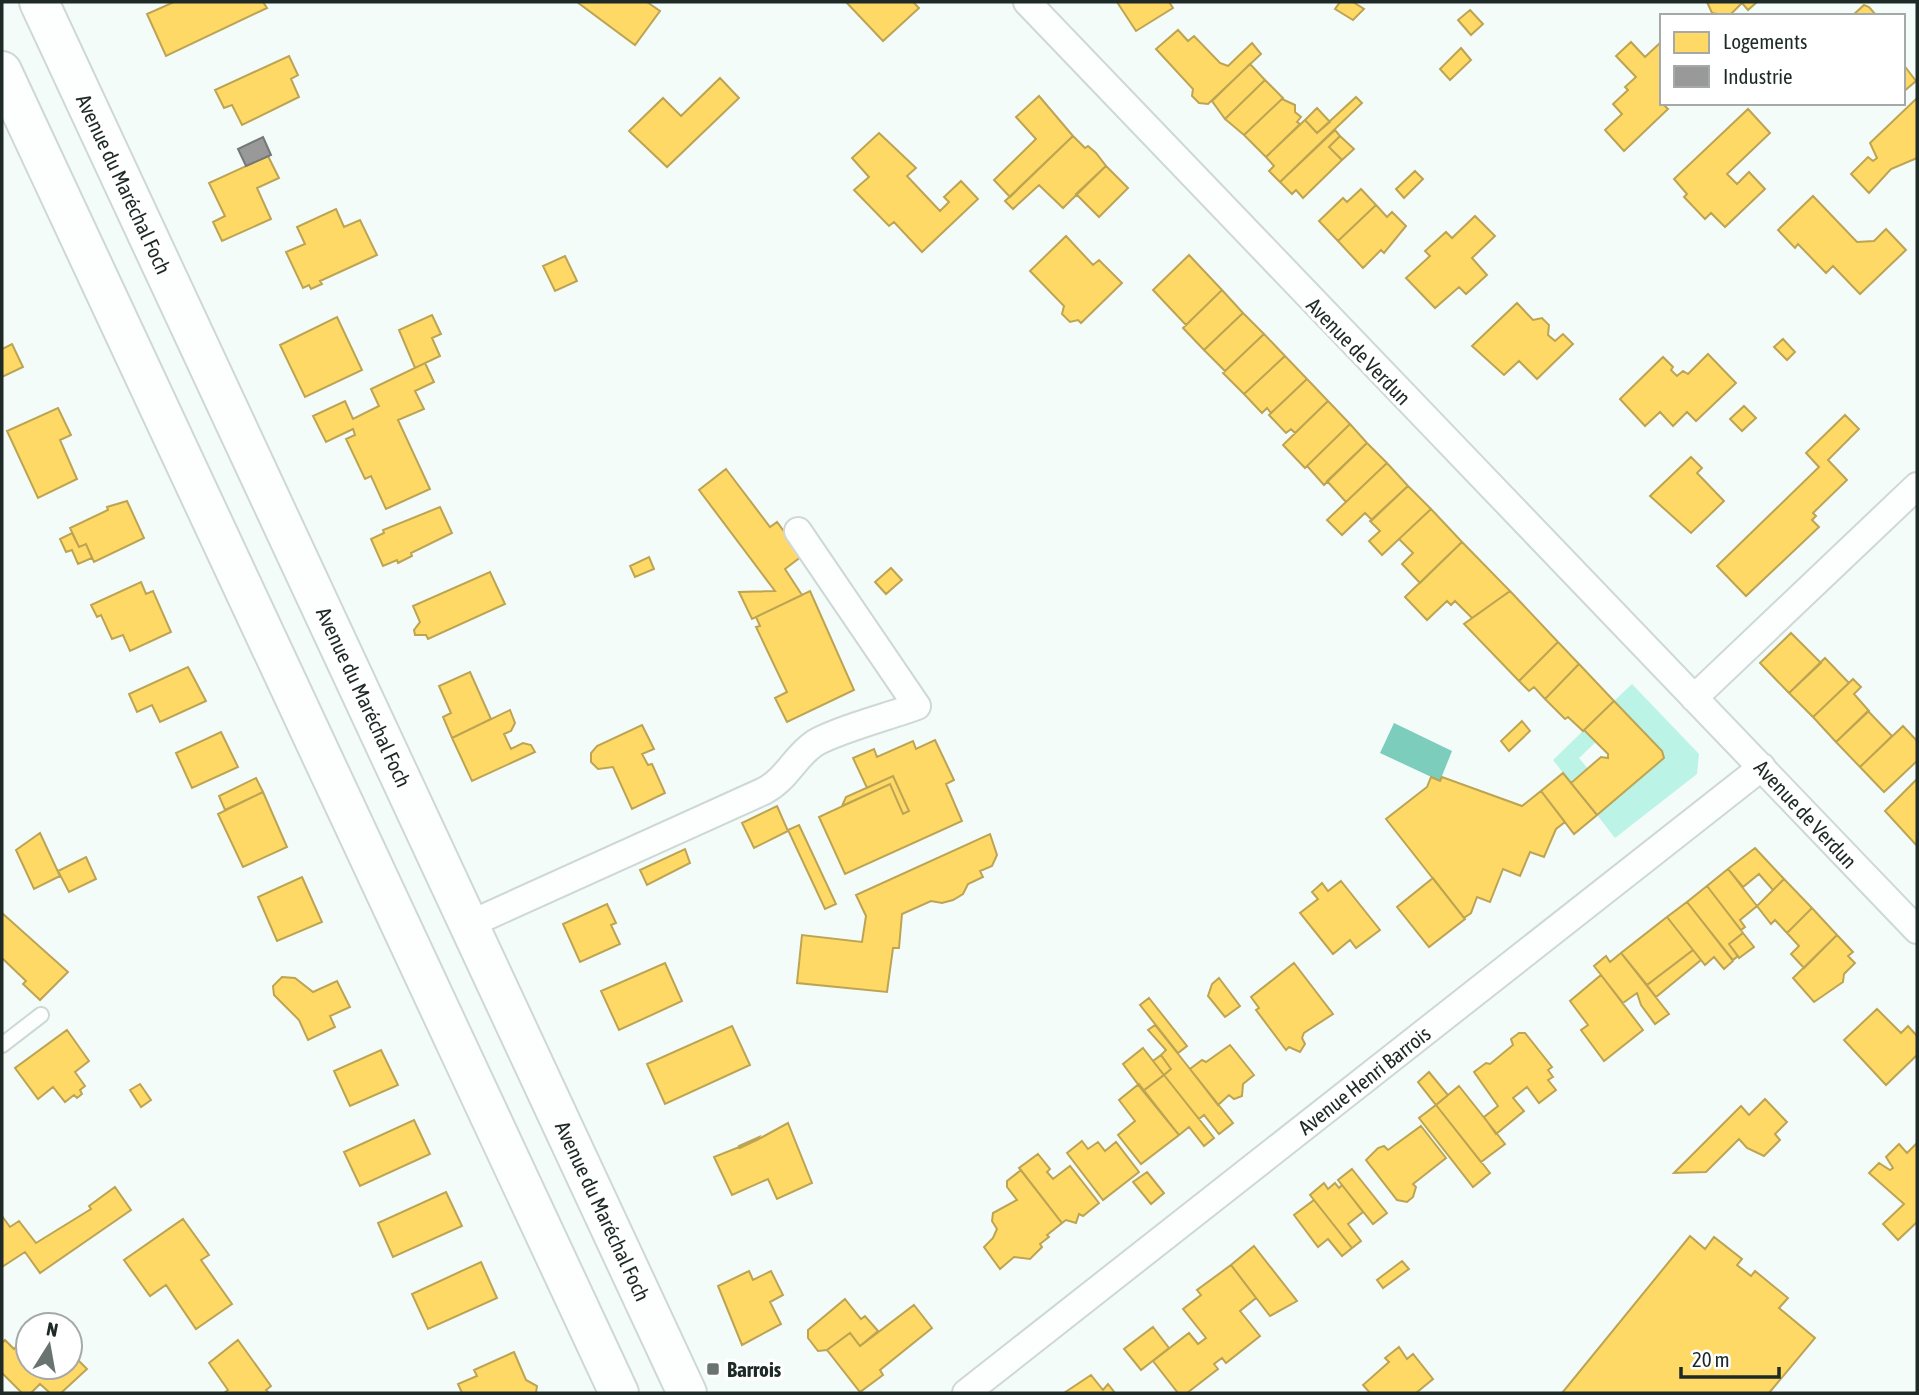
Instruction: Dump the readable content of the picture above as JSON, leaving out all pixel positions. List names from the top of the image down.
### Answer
{
  "streets": {
    "main road": ["Avenue du Maréchal Foch"],
    "street": ["Avenue de Verdun", "Avenue Henri Barrois"]
  },
  "crossings": [
    ["Avenue de Verdun", "Avenue Henri Barrois"]
  ],
  "places": {
    "transit": ["Barrois"]
  },
  "legend": ["Logements", "Industrie"],
  "scale_bar": "20 m",
  "north": "top"
}
